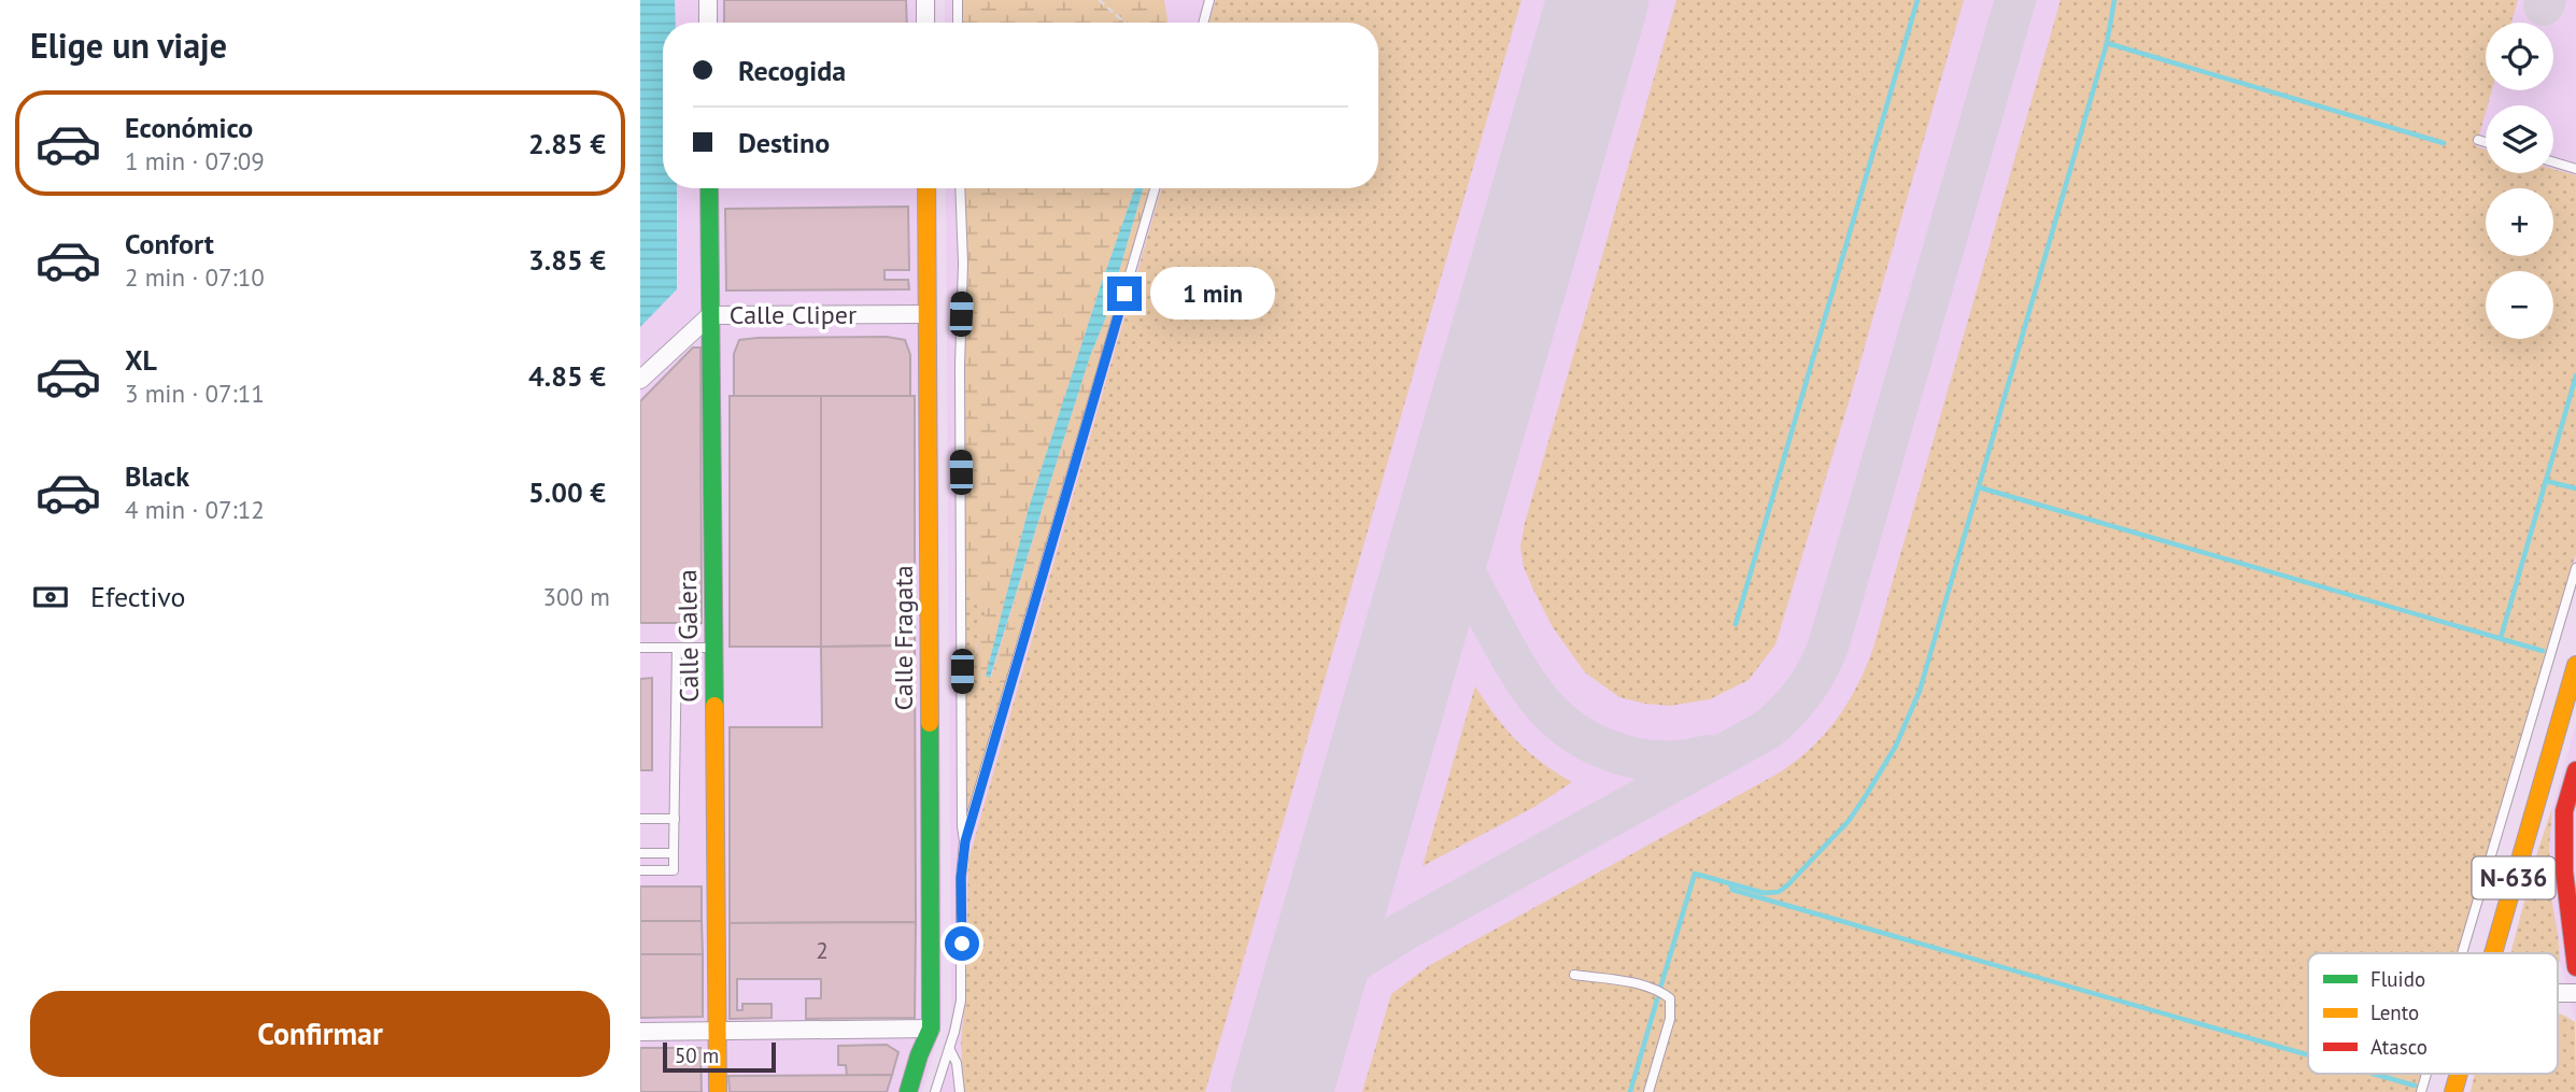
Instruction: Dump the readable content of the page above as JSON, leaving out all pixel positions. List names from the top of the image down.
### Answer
{
  "streets": {
    "main road": ["Calle Galera", "Calle Fragata", "N-636"],
    "street": ["Calle Cliper"]
  },
  "crossings": [
    ["Calle Cliper", "Calle Galera"],
    ["Calle Cliper", "Calle Fragata"]
  ],
  "house_numbers": ["2"],
  "legend": ["Fluido", "Lento", "Atasco"],
  "scale_bar": "50 m",
  "page": {
    "heading": "Elige un viaje",
    "map_buttons": ["+", "−"],
    "banner": ["Recogida", "Destino"],
    "list": [
      {
        "name": "Económico",
        "note": "1 min · 07:09",
        "value": "2.85 €"
      },
      {
        "name": "Confort",
        "note": "2 min · 07:10",
        "value": "3.85 €"
      },
      {
        "name": "XL",
        "note": "3 min · 07:11",
        "value": "4.85 €"
      },
      {
        "name": "Black",
        "note": "4 min · 07:12",
        "value": "5.00 €"
      }
    ],
    "bubble": "1 min",
    "pay": ["Efectivo", "300 m"],
    "buttons": "Confirmar",
    "scale": "50 m"
  }
}
